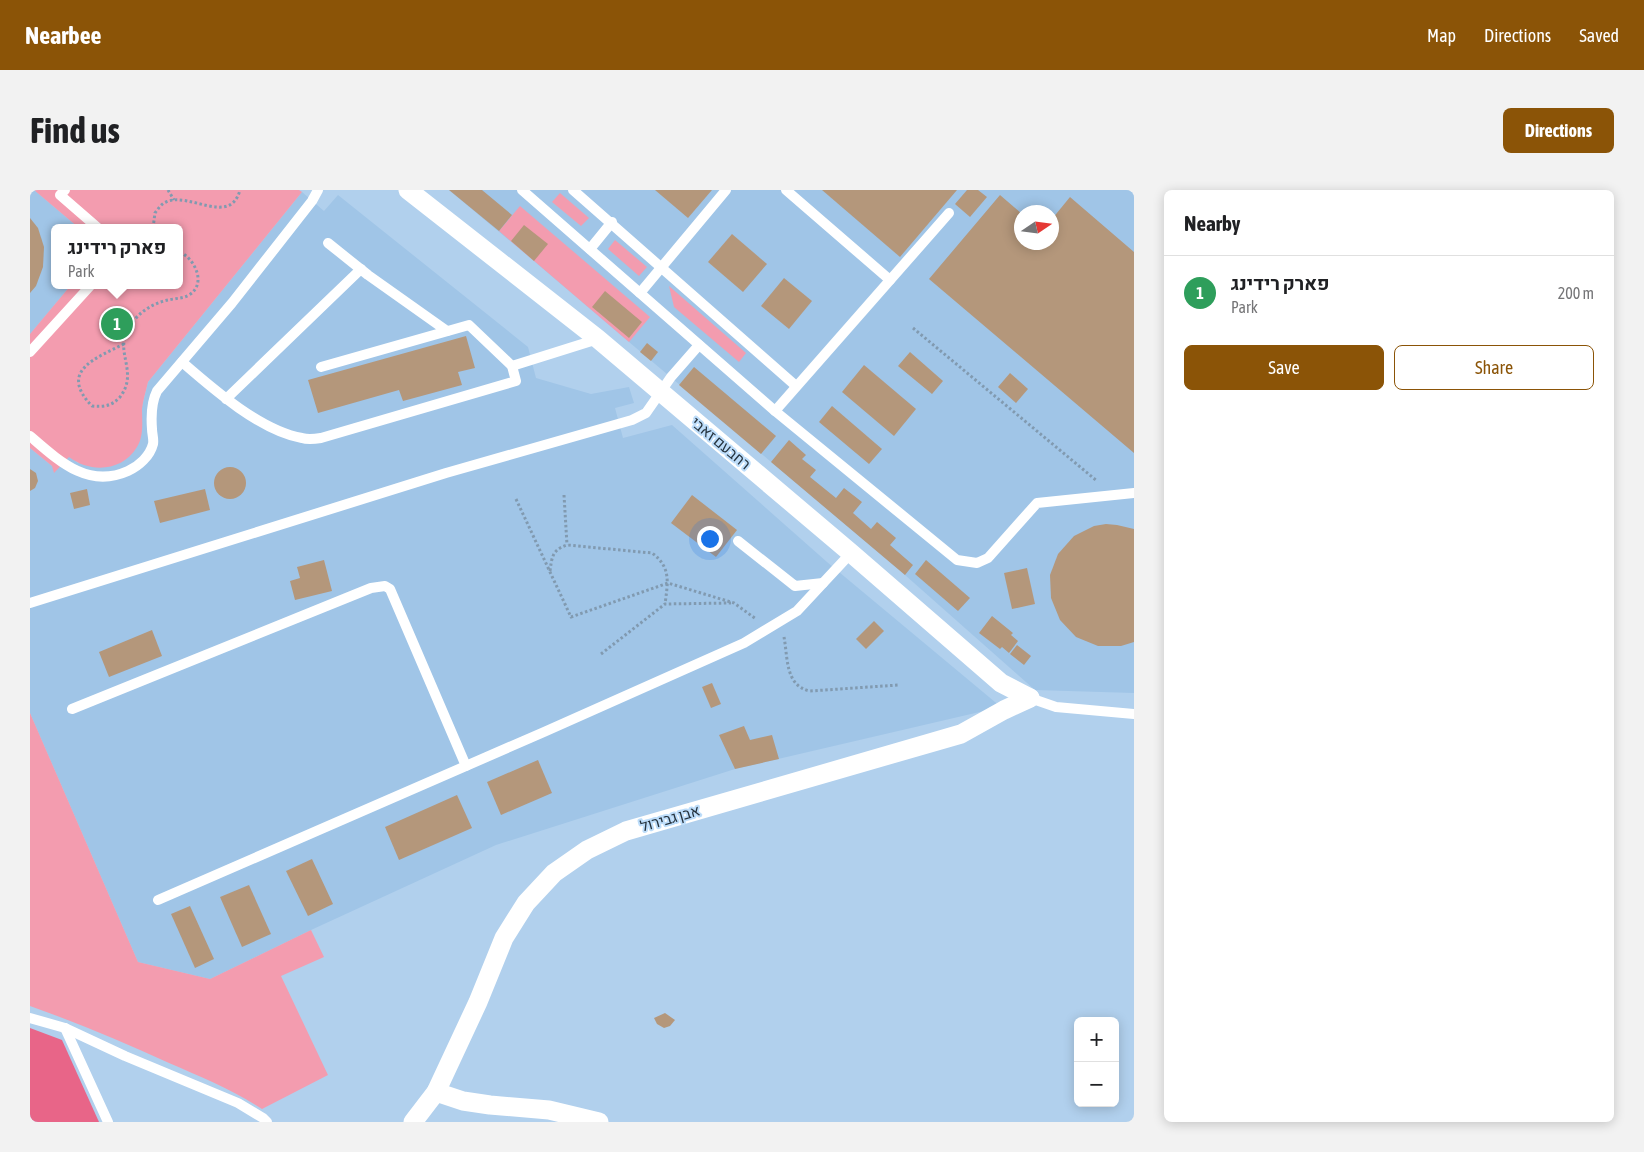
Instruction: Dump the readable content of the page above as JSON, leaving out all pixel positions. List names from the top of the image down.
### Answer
{
  "streets": {
    "street": ["רחבעם זאבי", "אבן גבירול"]
  },
  "crossings": [
    ["רחבעם זאבי", "אבן גבירול"]
  ],
  "north": "right",
  "page": {
    "header": "Nearbee",
    "nav": ["Map", "Directions", "Saved"],
    "buttons": [
      "Directions",
      ["Save", "Share"]
    ],
    "title": "Find us",
    "heading": "Nearby",
    "popup": ["פארק רידינג", "Park"],
    "list": [
      {
        "mark": "1",
        "name": "פארק רידינג",
        "note": "Park",
        "value": "200 m"
      }
    ],
    "pins": "1",
    "map_buttons": ["+", "−"]
  }
}
